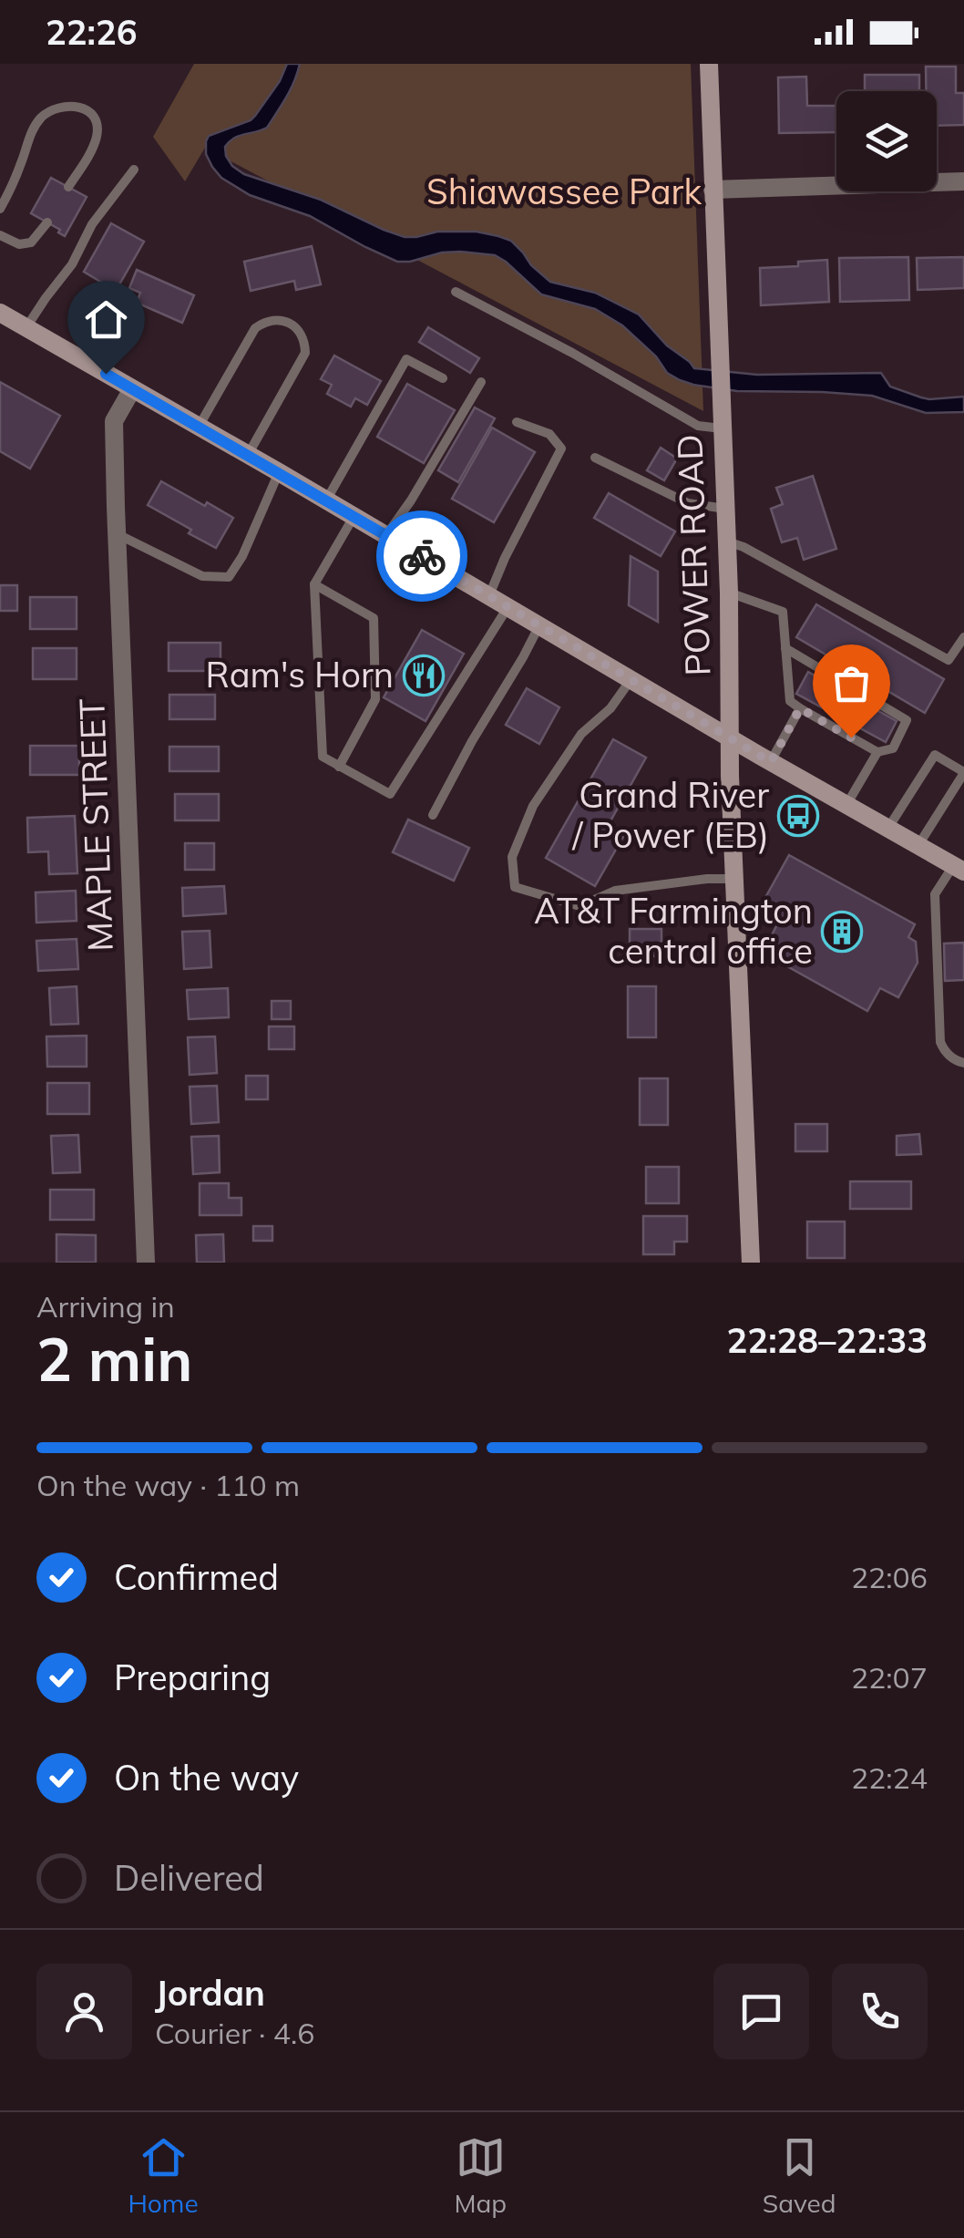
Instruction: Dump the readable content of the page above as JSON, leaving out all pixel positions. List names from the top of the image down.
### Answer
{
  "streets": {
    "street": ["POWER ROAD", "MAPLE STREET"]
  },
  "parks": ["Shiawassee Park"],
  "places": {
    "restaurant": ["Ram's Horn"],
    "bus stop": ["Grand River / Power (EB)"],
    "building": ["AT&T Farmington central office"]
  },
  "page": {
    "status": "22:26",
    "heading": ["2 min", "Arriving in", "22:28–22:33"],
    "panel": ["Jordan", "Courier · 4.6"],
    "bar": "On the way · 110 m",
    "list": [
      ["Confirmed", "22:06"],
      ["Preparing", "22:07"],
      ["On the way", "22:24"],
      "Delivered"
    ],
    "tabs": ["Home", "Map", "Saved"]
  }
}
